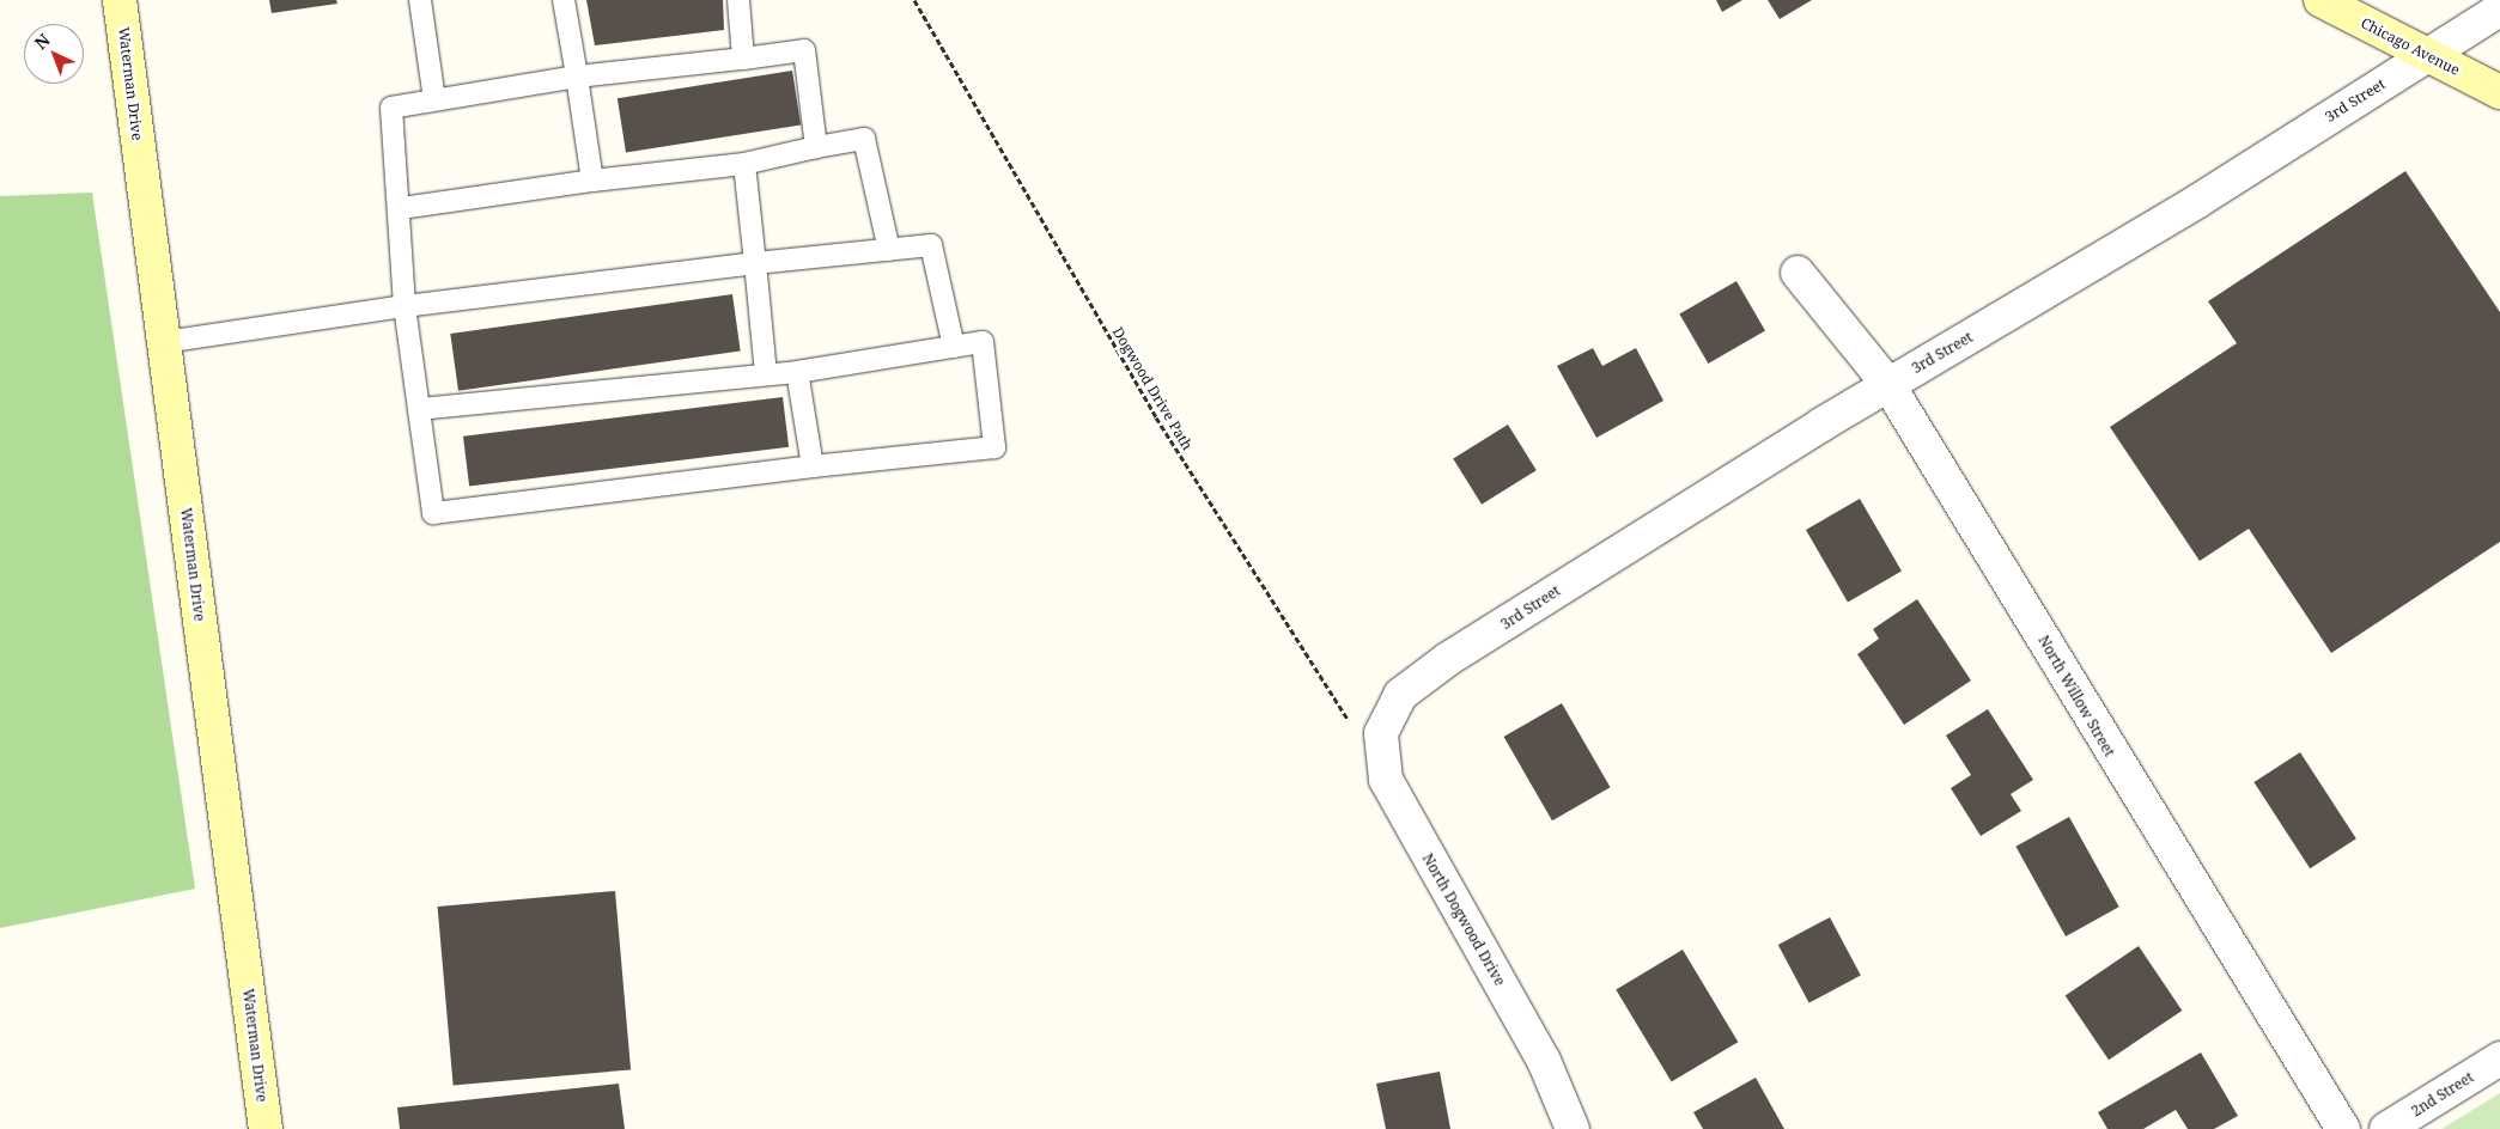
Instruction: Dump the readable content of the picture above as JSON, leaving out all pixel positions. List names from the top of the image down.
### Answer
{
  "streets": {
    "street": [
      "Chicago Avenue",
      "Waterman Drive",
      "3rd Street",
      "North Willow Street",
      "North Dogwood Drive",
      "2nd Street"
    ],
    "path": ["Dogwood Drive Path"]
  },
  "crossings": [
    ["Chicago Avenue", "3rd Street"],
    ["3rd Street", "North Willow Street"],
    ["3rd Street", "North Dogwood Drive"]
  ],
  "north": "top left"
}
